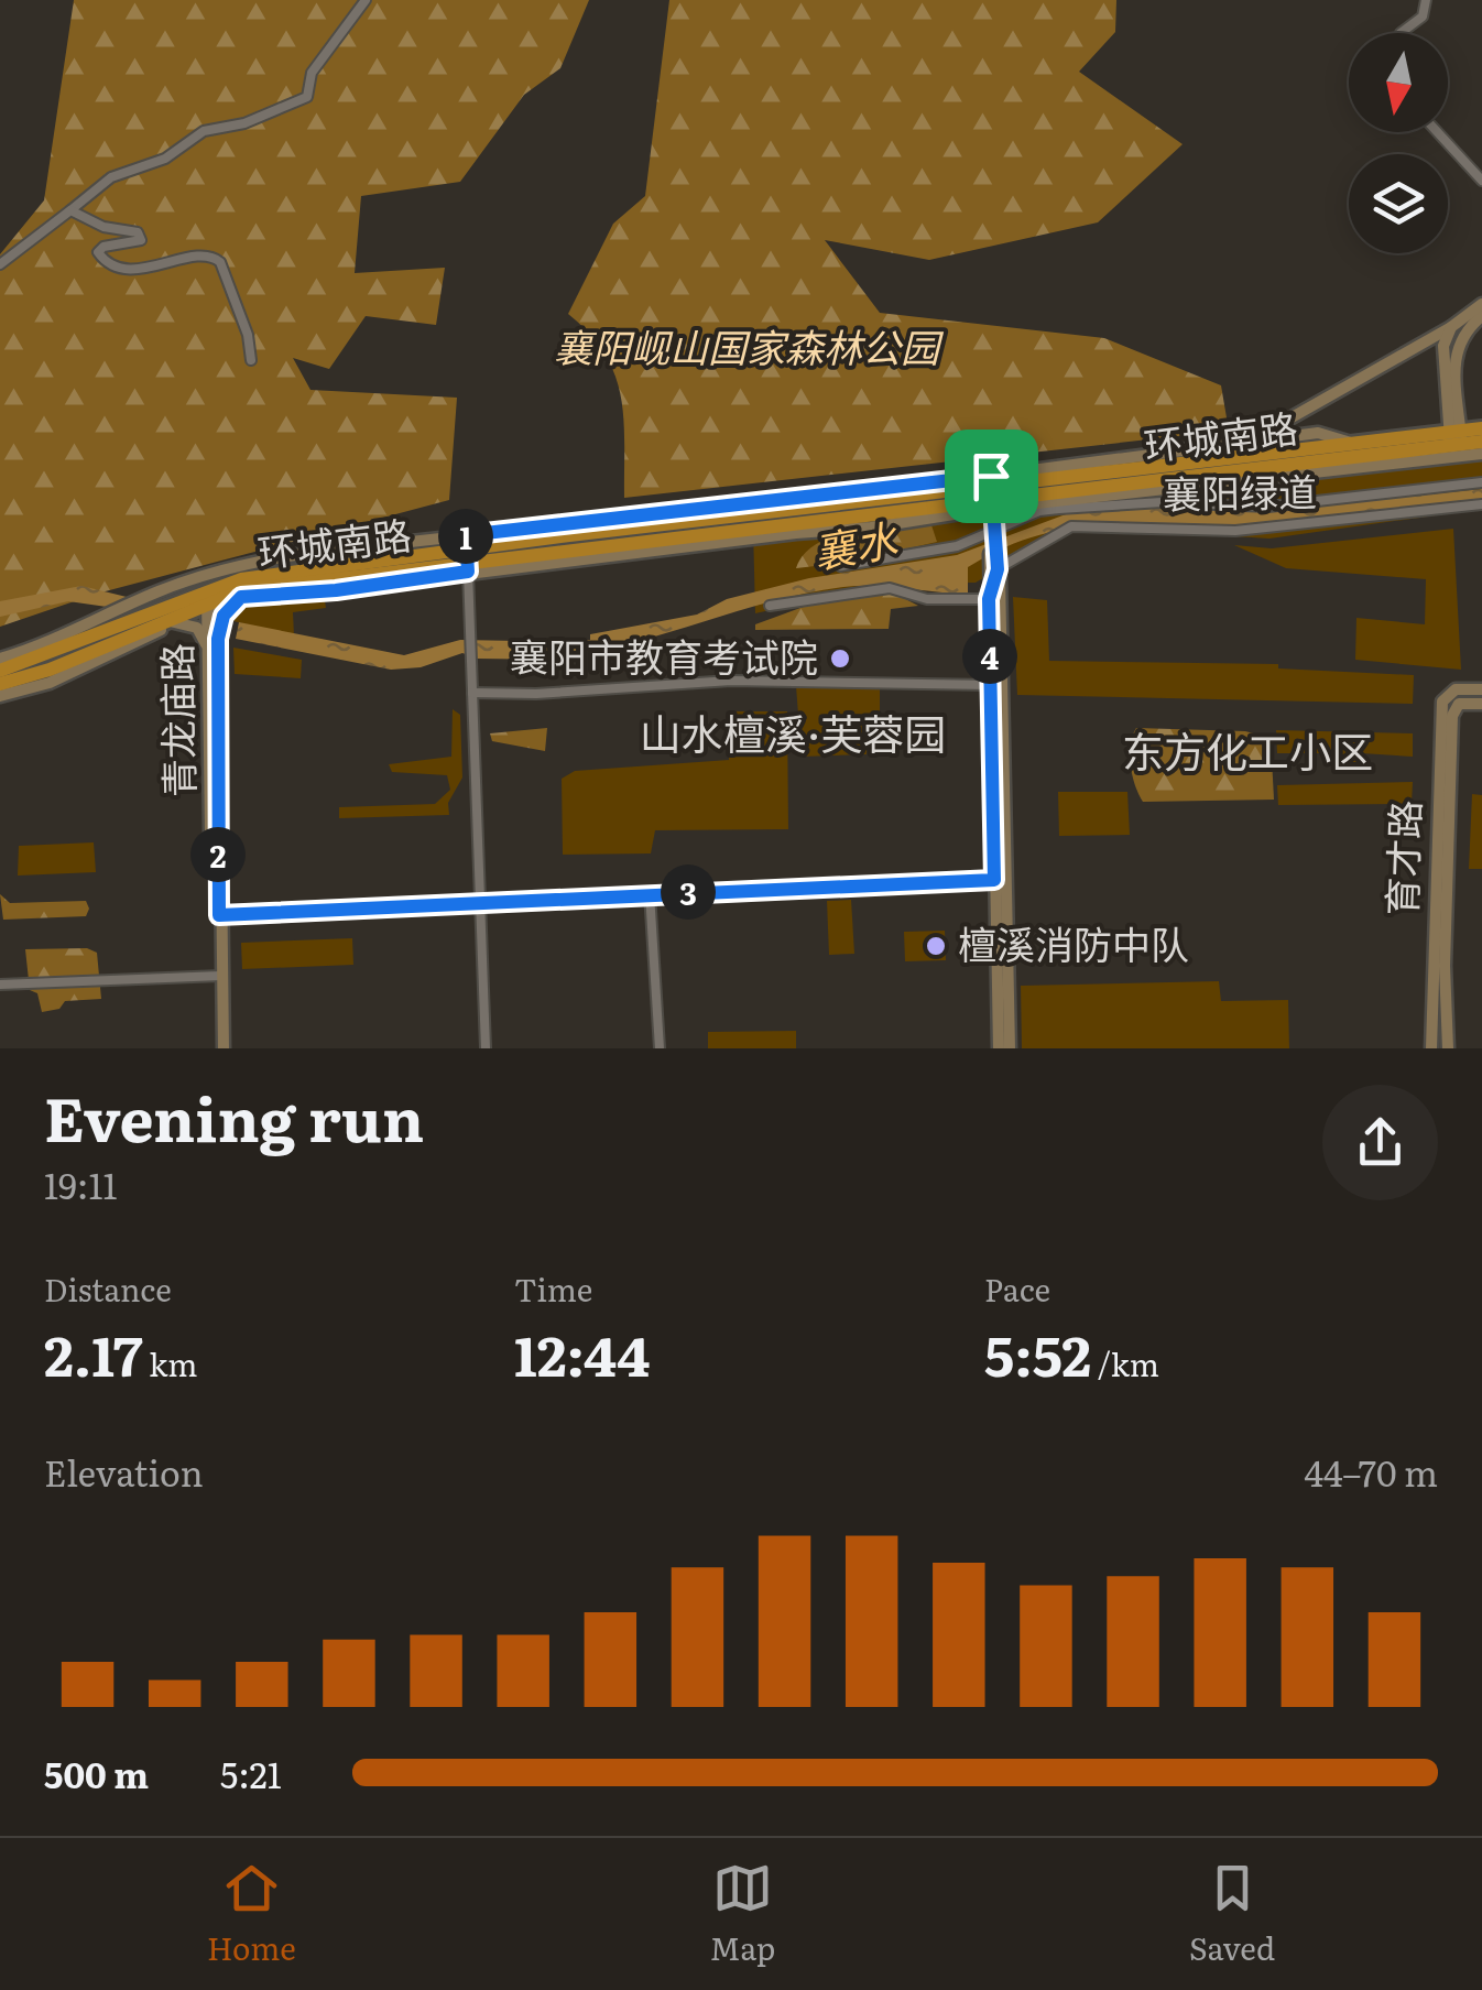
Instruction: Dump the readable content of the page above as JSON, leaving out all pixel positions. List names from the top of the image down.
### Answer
{
  "streets": {
    "highway": ["环城南路"],
    "street": ["襄阳绿道", "青龙庙路", "育才路"]
  },
  "crossings": [
    ["环城南路", "青龙庙路"]
  ],
  "districts": ["山水檀溪·芙蓉园", "东方化工小区"],
  "water": ["襄水"],
  "parks": ["襄阳岘山国家森林公园"],
  "places": ["襄阳市教育考试院", "檀溪消防中队"],
  "north": "bottom",
  "page": {
    "pins": [
      "1",
      "4",
      "2",
      "3"
    ],
    "heading": ["Evening run", "19:11"],
    "stats": [
      ["Distance", "2.17 km"],
      ["Time", "12:44"],
      ["Pace", "5:52 /km"]
    ],
    "chart": ["Elevation", "44–70 m"],
    "list": [
      {
        "name": "500 m",
        "note": "5:21"
      }
    ],
    "tabs": ["Home", "Map", "Saved"]
  }
}
